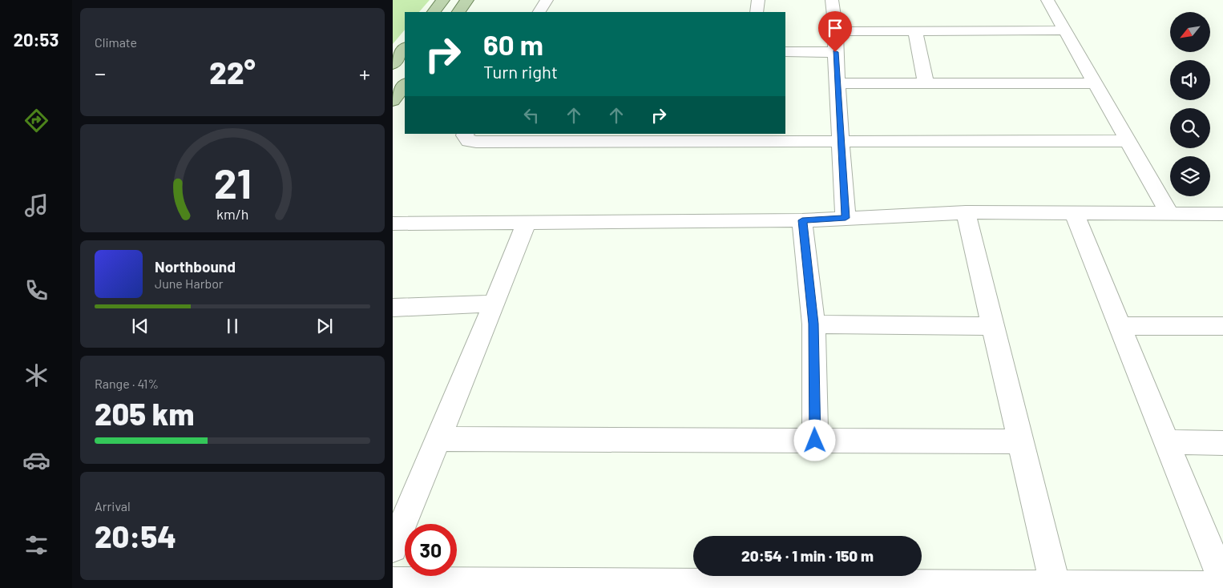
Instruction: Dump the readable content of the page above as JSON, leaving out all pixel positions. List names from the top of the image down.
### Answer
{
  "north": "bottom left",
  "page": {
    "tabs": "20:53",
    "tile": [
      "Climate",
      ["Range · 41%", "205 km"],
      ["Arrival", "20:54"]
    ],
    "turn": ["60 m", "Turn right"],
    "heat": ["−", "22°", "+"],
    "song": ["Northbound", "June Harbor"],
    "limit": "30",
    "trip": "20:54 · 1 min · 150 m",
    "gauge": ["21", "km/h"]
  }
}
